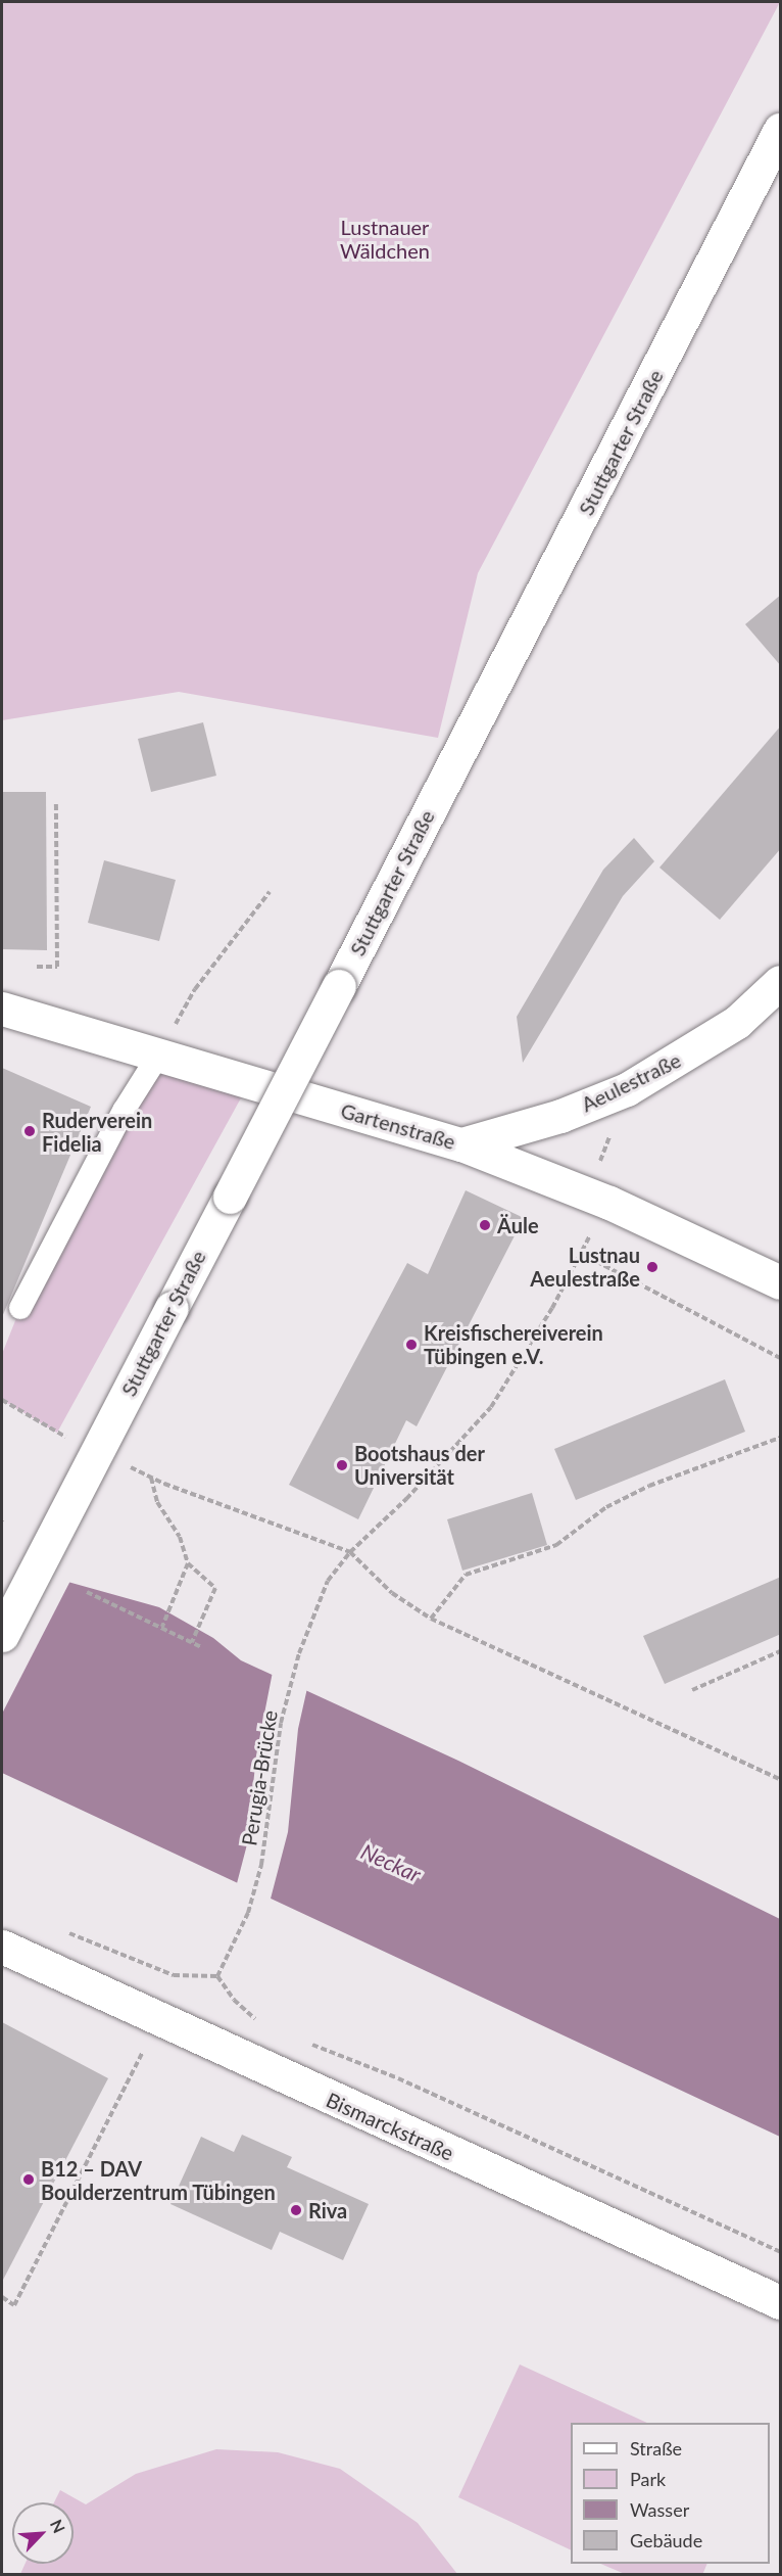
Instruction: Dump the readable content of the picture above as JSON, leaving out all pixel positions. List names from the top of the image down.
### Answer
{
  "streets": {
    "street": [
      "Stuttgarter Straße",
      "Aeulestraße",
      "Gartenstraße",
      "Bismarckstraße"
    ],
    "path": ["Perugia-Brücke"]
  },
  "crossings": [
    ["Aeulestraße", "Gartenstraße"],
    ["Aeulestraße", "Perugia-Brücke"],
    ["Gartenstraße", "Perugia-Brücke"]
  ],
  "water": ["Neckar"],
  "parks": ["Lustnauer Wäldchen"],
  "places": [
    "Ruderverein Fidelia",
    "Äule",
    "Lustnau Aeulestraße",
    "Kreisfischereiverein Tübingen e.V.",
    "Bootshaus der Universität",
    "B12 – DAV Boulderzentrum Tübingen",
    "Riva"
  ],
  "legend": [
    "Straße",
    "Park",
    "Wasser",
    "Gebäude"
  ],
  "north": "top right"
}
